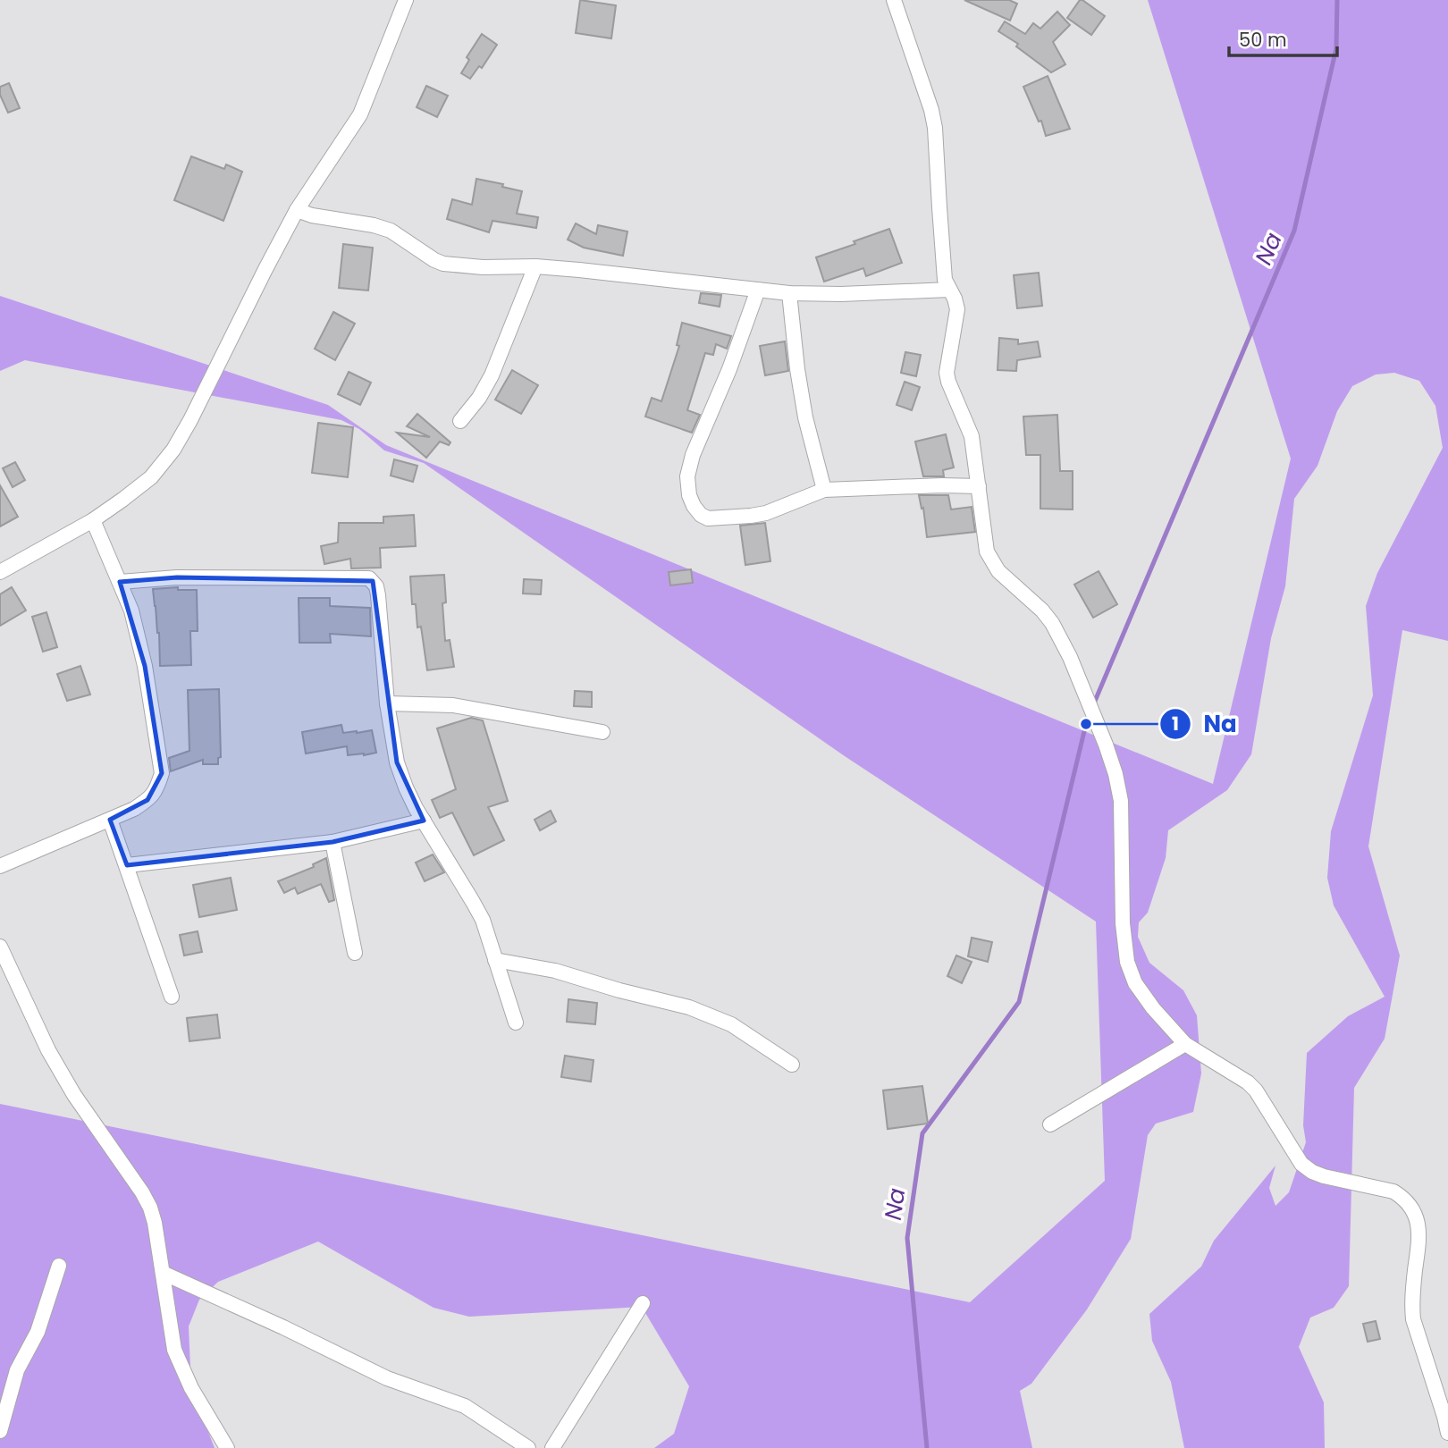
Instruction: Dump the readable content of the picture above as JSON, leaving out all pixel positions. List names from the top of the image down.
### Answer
{
  "water": ["Na"],
  "places": ["Na"],
  "scale_bar": "50 m"
}
